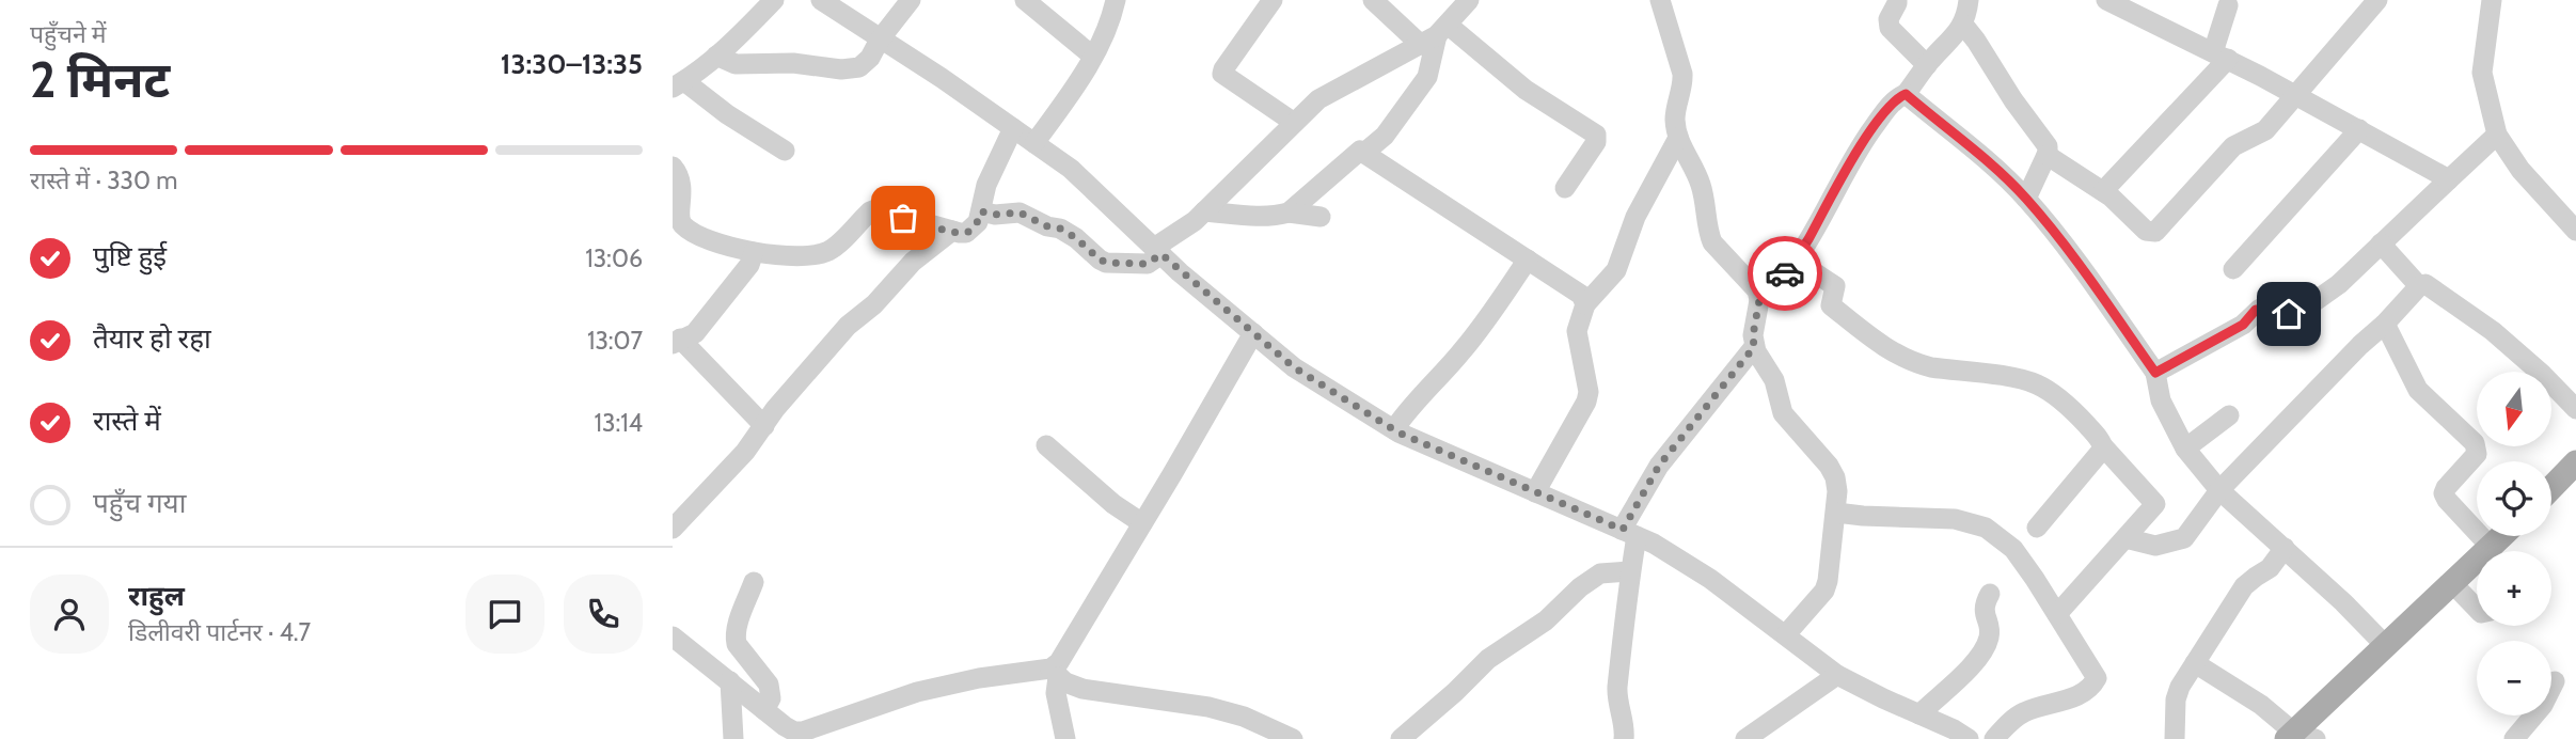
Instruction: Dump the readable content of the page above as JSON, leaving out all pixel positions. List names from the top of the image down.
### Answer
{
  "north": "bottom",
  "page": {
    "heading": ["2 मिनट", "पहुँचने में", "13:30–13:35"],
    "panel": ["राहुल", "डिलीवरी पार्टनर · 4.7"],
    "bar": "रास्ते में · 330 m",
    "list": [
      ["पुष्टि हुई", "13:06"],
      ["तैयार हो रहा", "13:07"],
      ["रास्ते में", "13:14"],
      "पहुँच गया"
    ],
    "map_buttons": ["+", "−"]
  }
}
